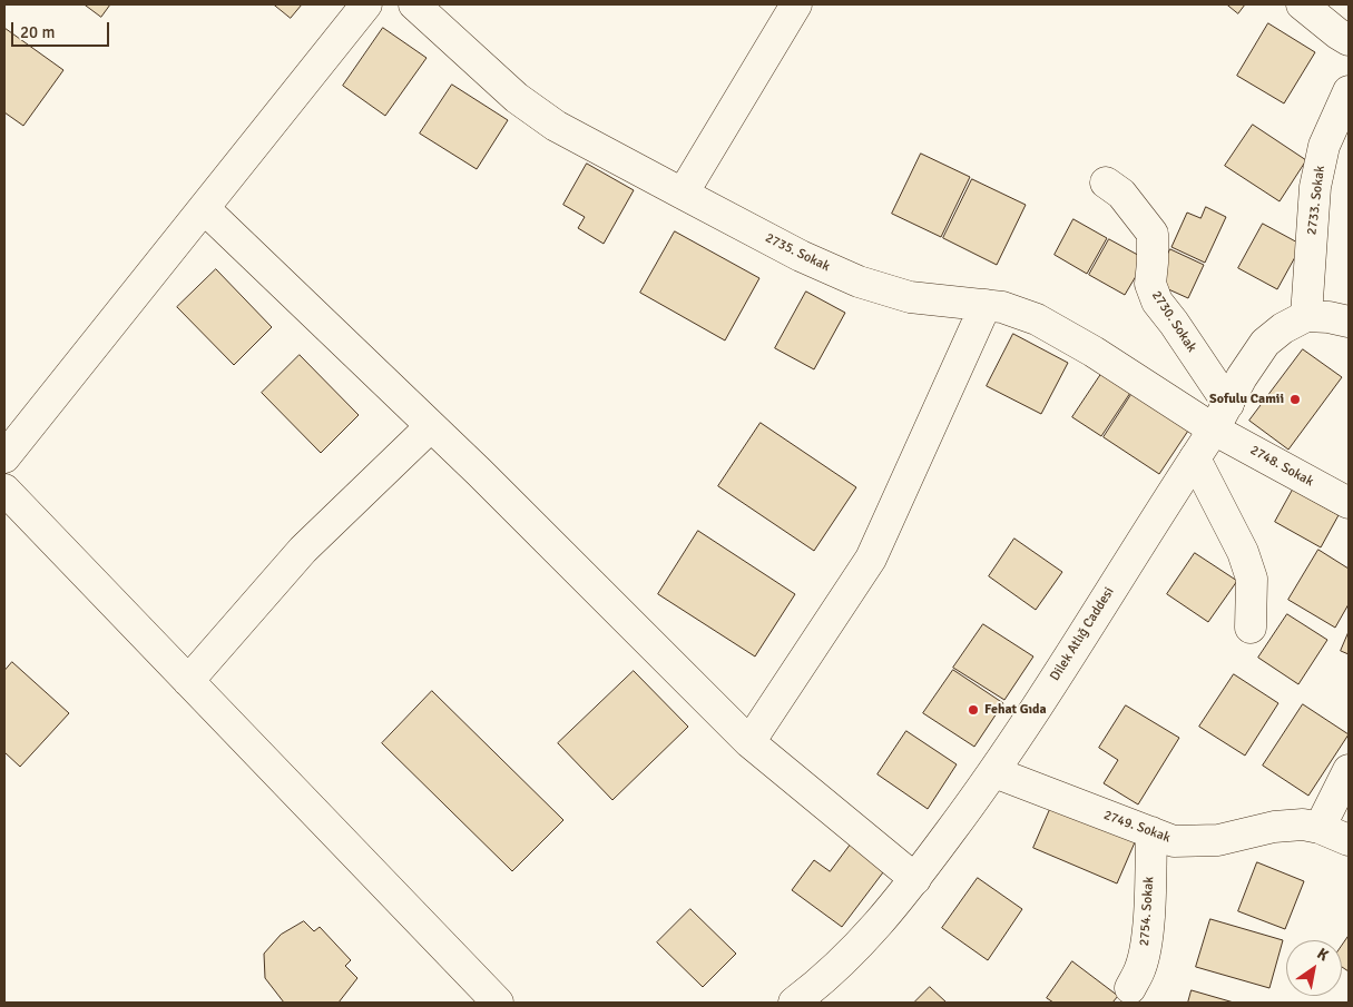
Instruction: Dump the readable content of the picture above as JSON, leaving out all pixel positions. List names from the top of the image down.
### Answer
{
  "streets": {
    "street": [
      "2733. Sokak",
      "2735. Sokak",
      "2730. Sokak",
      "2748. Sokak",
      "Dilek Atlığ Caddesi",
      "2749. Sokak",
      "2754. Sokak"
    ]
  },
  "crossings": [
    ["2733. Sokak", "Dilek Atlığ Caddesi"],
    ["2735. Sokak", "2730. Sokak"],
    ["2735. Sokak", "2748. Sokak"],
    ["2735. Sokak", "Dilek Atlığ Caddesi"],
    ["2730. Sokak", "2748. Sokak"],
    ["2730. Sokak", "Dilek Atlığ Caddesi"],
    ["2748. Sokak", "Dilek Atlığ Caddesi"],
    ["Dilek Atlığ Caddesi", "2749. Sokak"],
    ["2749. Sokak", "2754. Sokak"]
  ],
  "places": ["Sofulu Camii", "Fehat Gıda"],
  "scale_bar": "20 m",
  "north": "top right"
}
